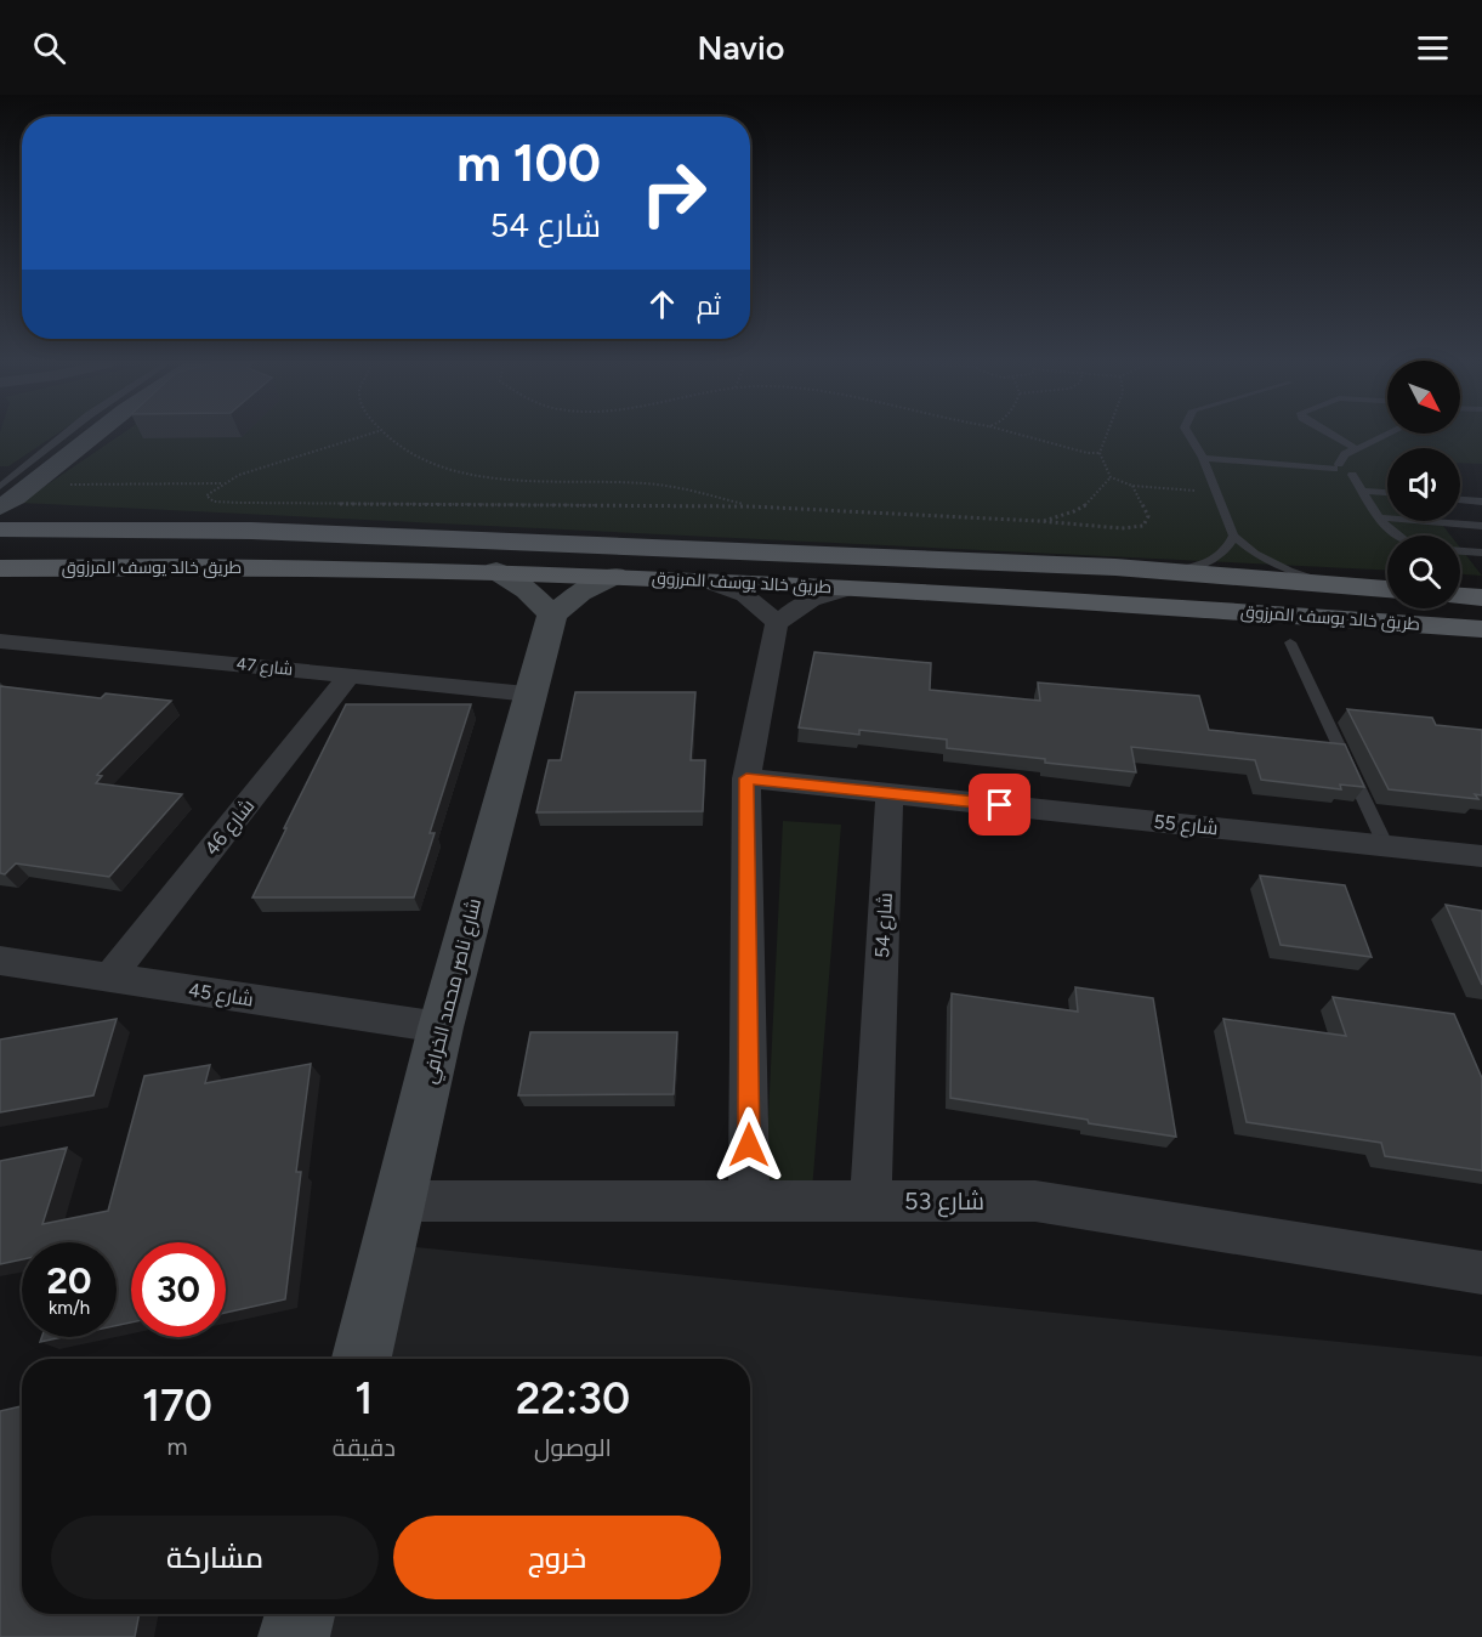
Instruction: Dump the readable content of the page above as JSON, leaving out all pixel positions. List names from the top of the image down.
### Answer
{
  "streets": {
    "main road": ["طريق خالد يوسف المرزوق"],
    "street": [
      "شارع 47",
      "شارع 55",
      "شارع 46",
      "شارع 54",
      "شارع ناصر محمد الخرافي",
      "شارع 45",
      "شارع 53"
    ]
  },
  "crossings": [
    ["شارع 47", "شارع 46"],
    ["شارع 47", "شارع ناصر محمد الخرافي"],
    ["شارع 55", "شارع 54"],
    ["شارع 46", "شارع 45"],
    ["شارع 54", "شارع 53"],
    ["شارع ناصر محمد الخرافي", "شارع 45"],
    ["شارع ناصر محمد الخرافي", "شارع 53"]
  ],
  "north": "bottom right",
  "page": {
    "header": "Navio",
    "turn": ["100 m", "شارع 54"],
    "then": "ثم",
    "speed": "20 km/h",
    "limit": "30",
    "eta": [
      "22:30",
      "الوصول",
      "1",
      "دقيقة",
      "170",
      "m"
    ],
    "buttons": ["خروج", "مشاركة"]
  }
}
